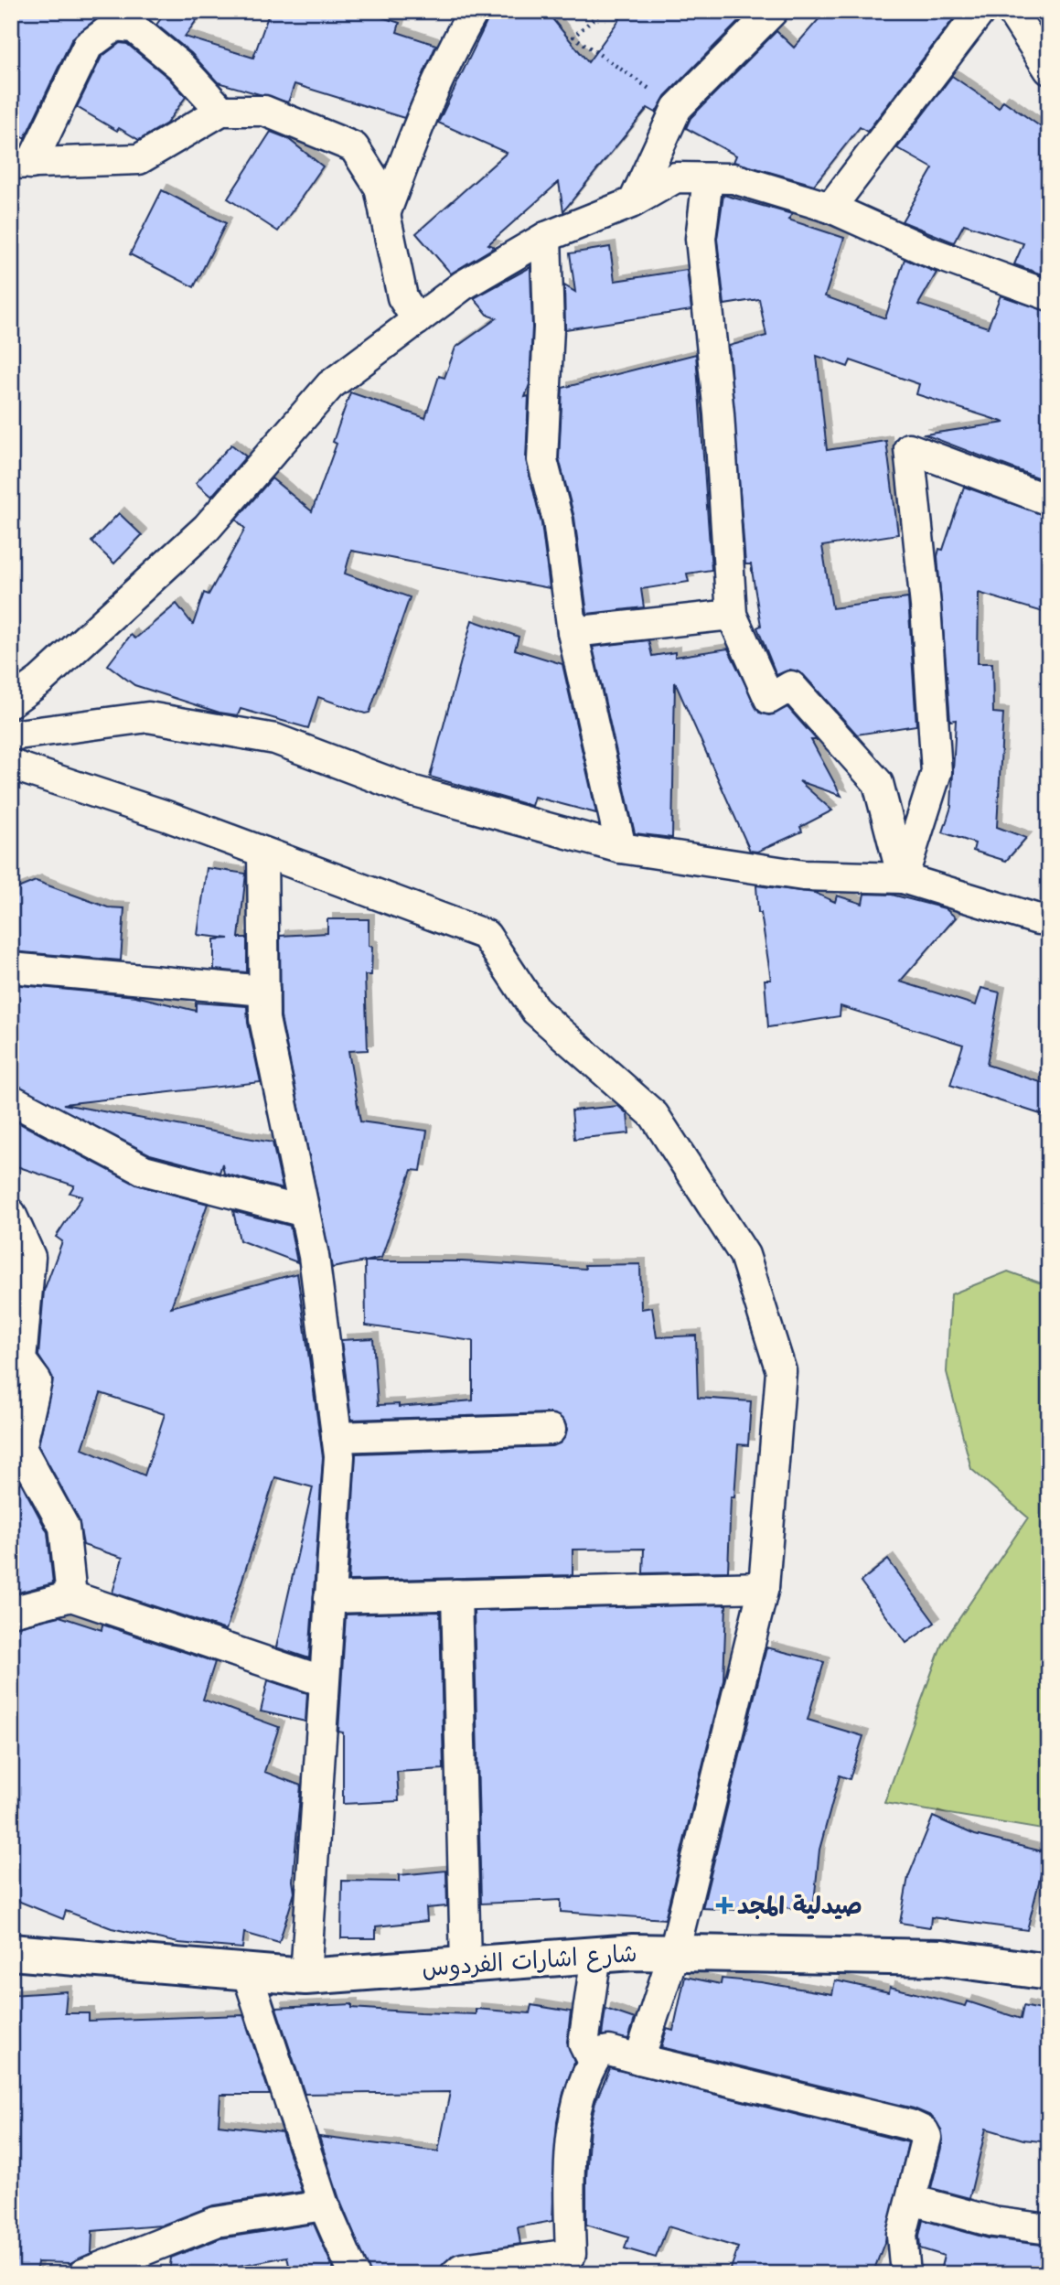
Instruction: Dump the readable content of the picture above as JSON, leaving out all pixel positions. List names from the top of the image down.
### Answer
{
  "streets": {
    "street": ["شارع اشارات الفردوس"]
  },
  "places": {
    "health": ["صيدلية المجد"]
  }
}
